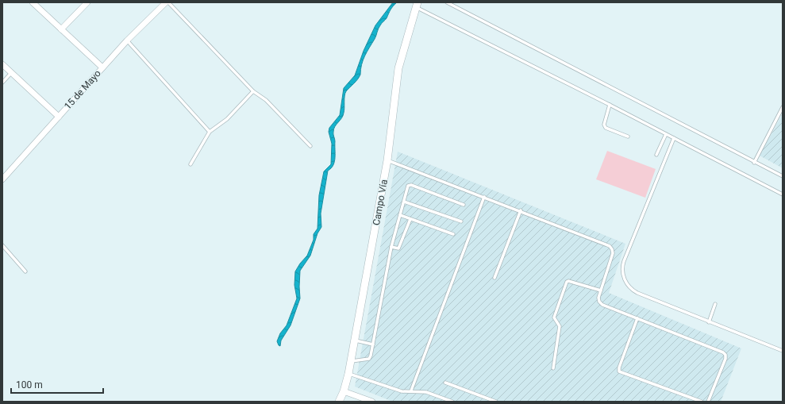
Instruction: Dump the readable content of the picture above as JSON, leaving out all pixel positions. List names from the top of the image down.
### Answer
{
  "streets": {
    "street": ["15 de Mayo", "Campo Vía"]
  },
  "scale_bar": "100 m"
}
